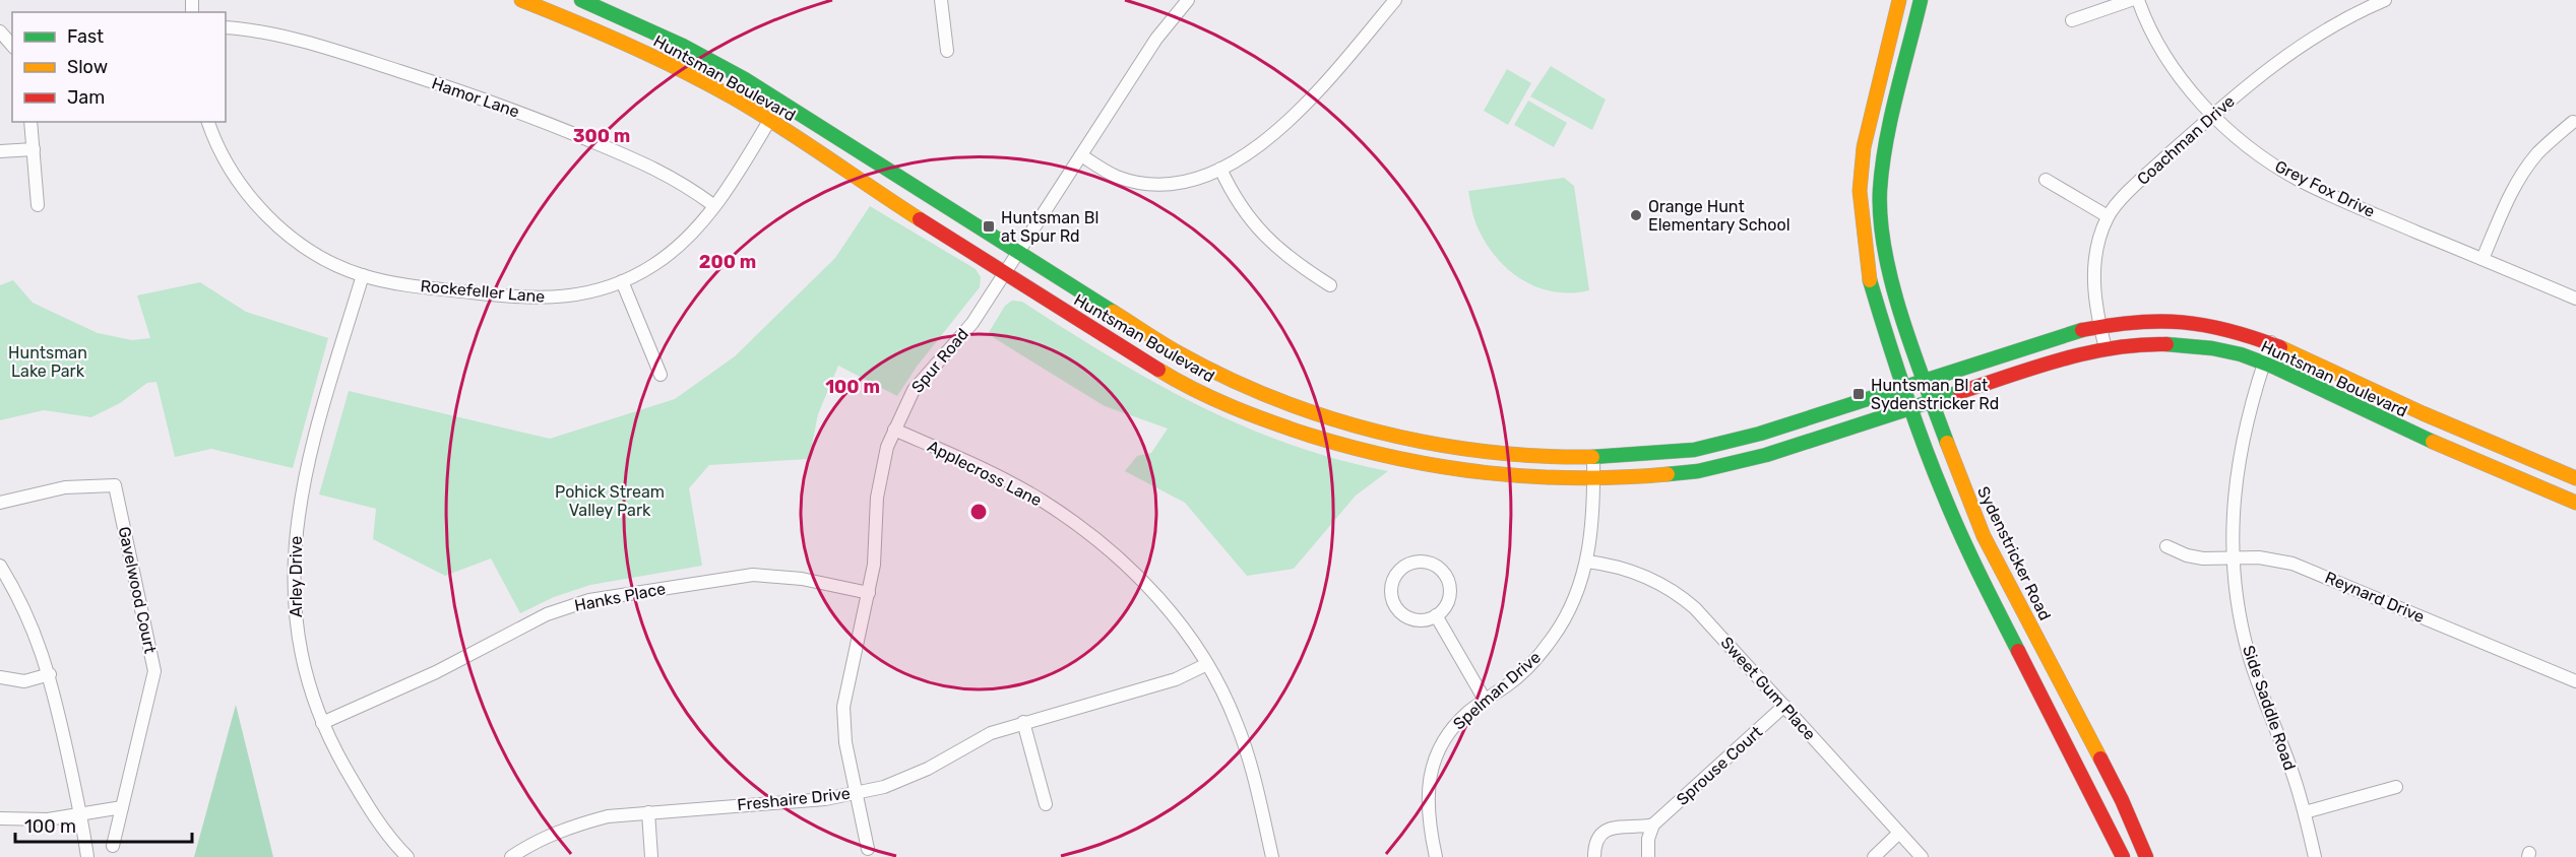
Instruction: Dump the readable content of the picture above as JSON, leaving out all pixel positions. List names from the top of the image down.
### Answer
{
  "streets": {
    "street": [
      "Huntsman Boulevard",
      "Hamor Lane",
      "Coachman Drive",
      "Grey Fox Drive",
      "Rockefeller Lane",
      "Spur Road",
      "Applecross Lane",
      "Sydenstricker Road",
      "Arley Drive",
      "Gavelwood Court",
      "Hanks Place",
      "Reynard Drive",
      "Sweet Gum Place",
      "Spelman Drive",
      "Side Saddle Road",
      "Sprouse Court",
      "Freshaire Drive"
    ]
  },
  "crossings": [
    ["Huntsman Boulevard", "Coachman Drive"],
    ["Huntsman Boulevard", "Rockefeller Lane"],
    ["Huntsman Boulevard", "Spur Road"],
    ["Huntsman Boulevard", "Sydenstricker Road"],
    ["Huntsman Boulevard", "Spelman Drive"],
    ["Huntsman Boulevard", "Side Saddle Road"],
    ["Hamor Lane", "Rockefeller Lane"],
    ["Coachman Drive", "Grey Fox Drive"],
    ["Rockefeller Lane", "Arley Drive"],
    ["Spur Road", "Applecross Lane"],
    ["Spur Road", "Hanks Place"],
    ["Spur Road", "Freshaire Drive"],
    ["Applecross Lane", "Freshaire Drive"],
    ["Arley Drive", "Hanks Place"],
    ["Reynard Drive", "Side Saddle Road"],
    ["Sweet Gum Place", "Spelman Drive"],
    ["Sweet Gum Place", "Sprouse Court"]
  ],
  "parks": ["Huntsman Lake Park", "Pohick Stream Valley Park"],
  "places": {
    "other": ["Orange Hunt Elementary School"],
    "transit": ["Huntsman Bl at Spur Rd", "Huntsman Bl at Sydenstricker Rd"]
  },
  "legend": ["Fast", "Slow", "Jam"],
  "scale_bar": "100 m",
  "rings": ["300 m", "200 m", "100 m"]
}
